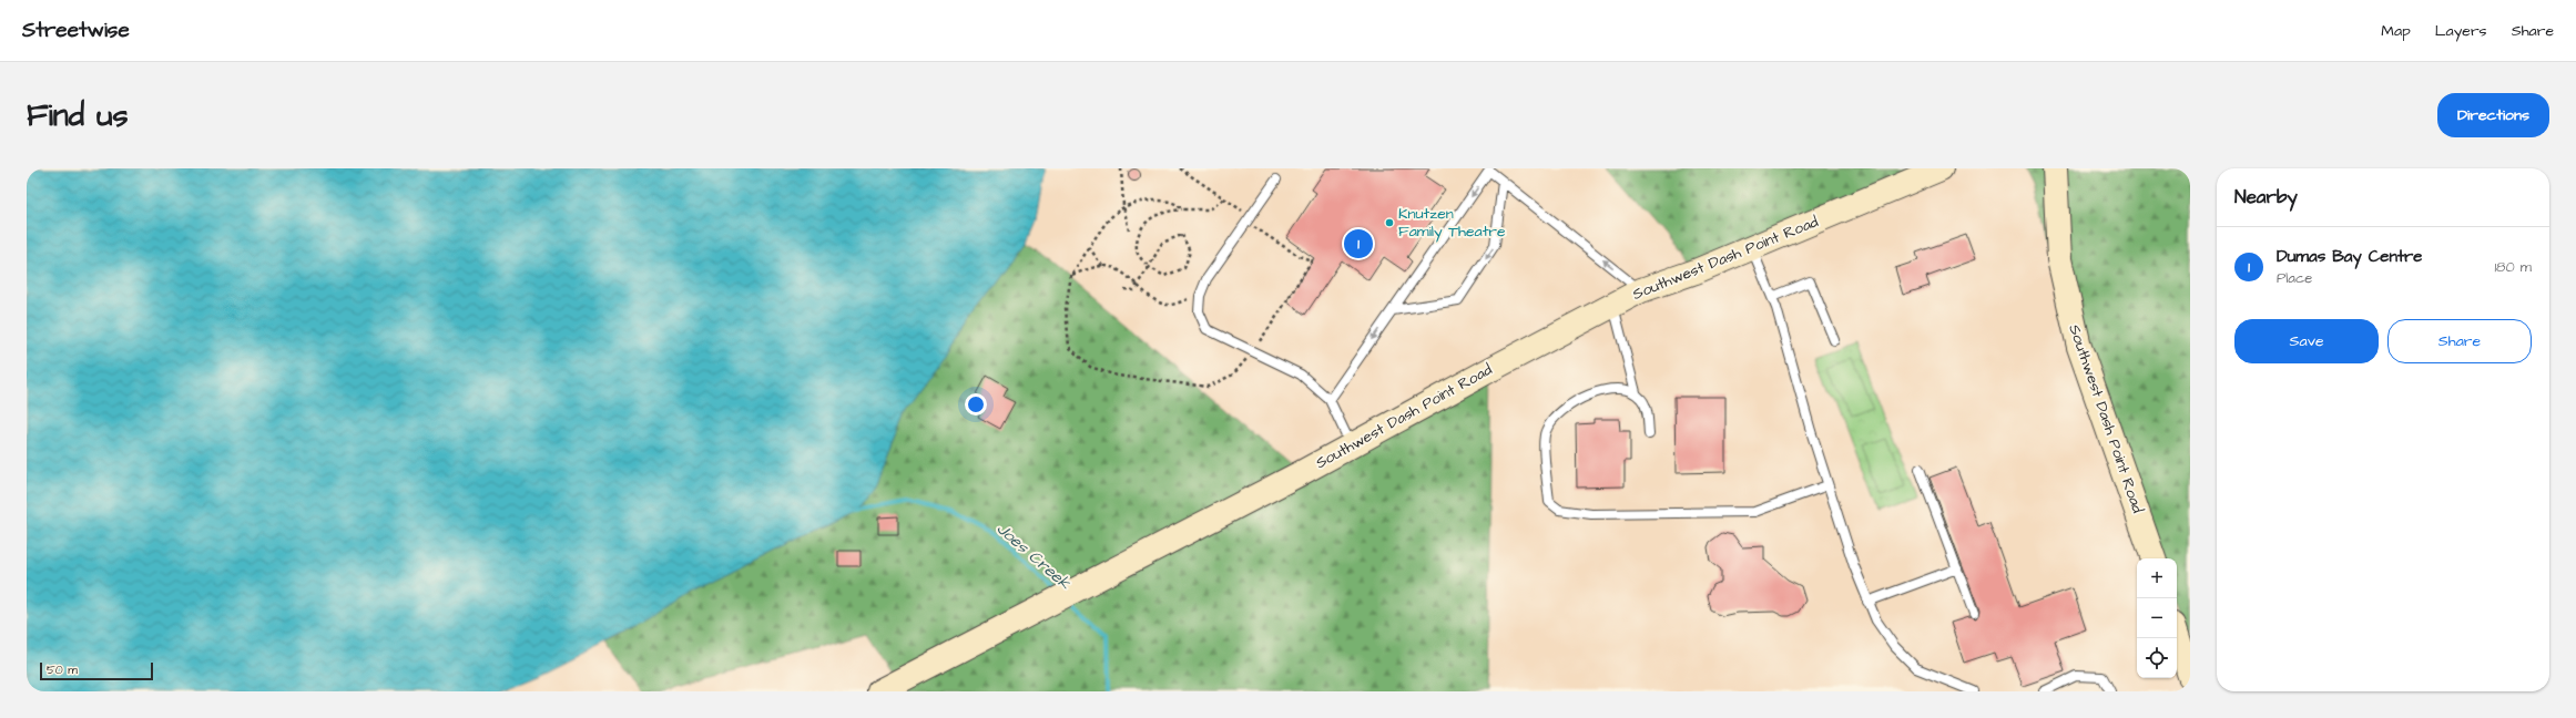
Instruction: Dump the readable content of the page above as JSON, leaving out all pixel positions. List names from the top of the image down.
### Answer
{
  "streets": {
    "main road": ["Southwest Dash Point Road"]
  },
  "water": ["Joes Creek"],
  "places": ["Knutzen Family Theatre"],
  "scale_bar": "50 m",
  "page": {
    "header": "Streetwise",
    "nav": ["Map", "Layers", "Share"],
    "buttons": [
      "Directions",
      ["Save", "Share"]
    ],
    "title": "Find us",
    "heading": "Nearby",
    "list": [
      {
        "mark": "1",
        "name": "Dumas Bay Centre",
        "note": "Place",
        "value": "180 m"
      }
    ],
    "pins": "1",
    "map_buttons": ["+", "−"],
    "scale": "50 m"
  }
}
